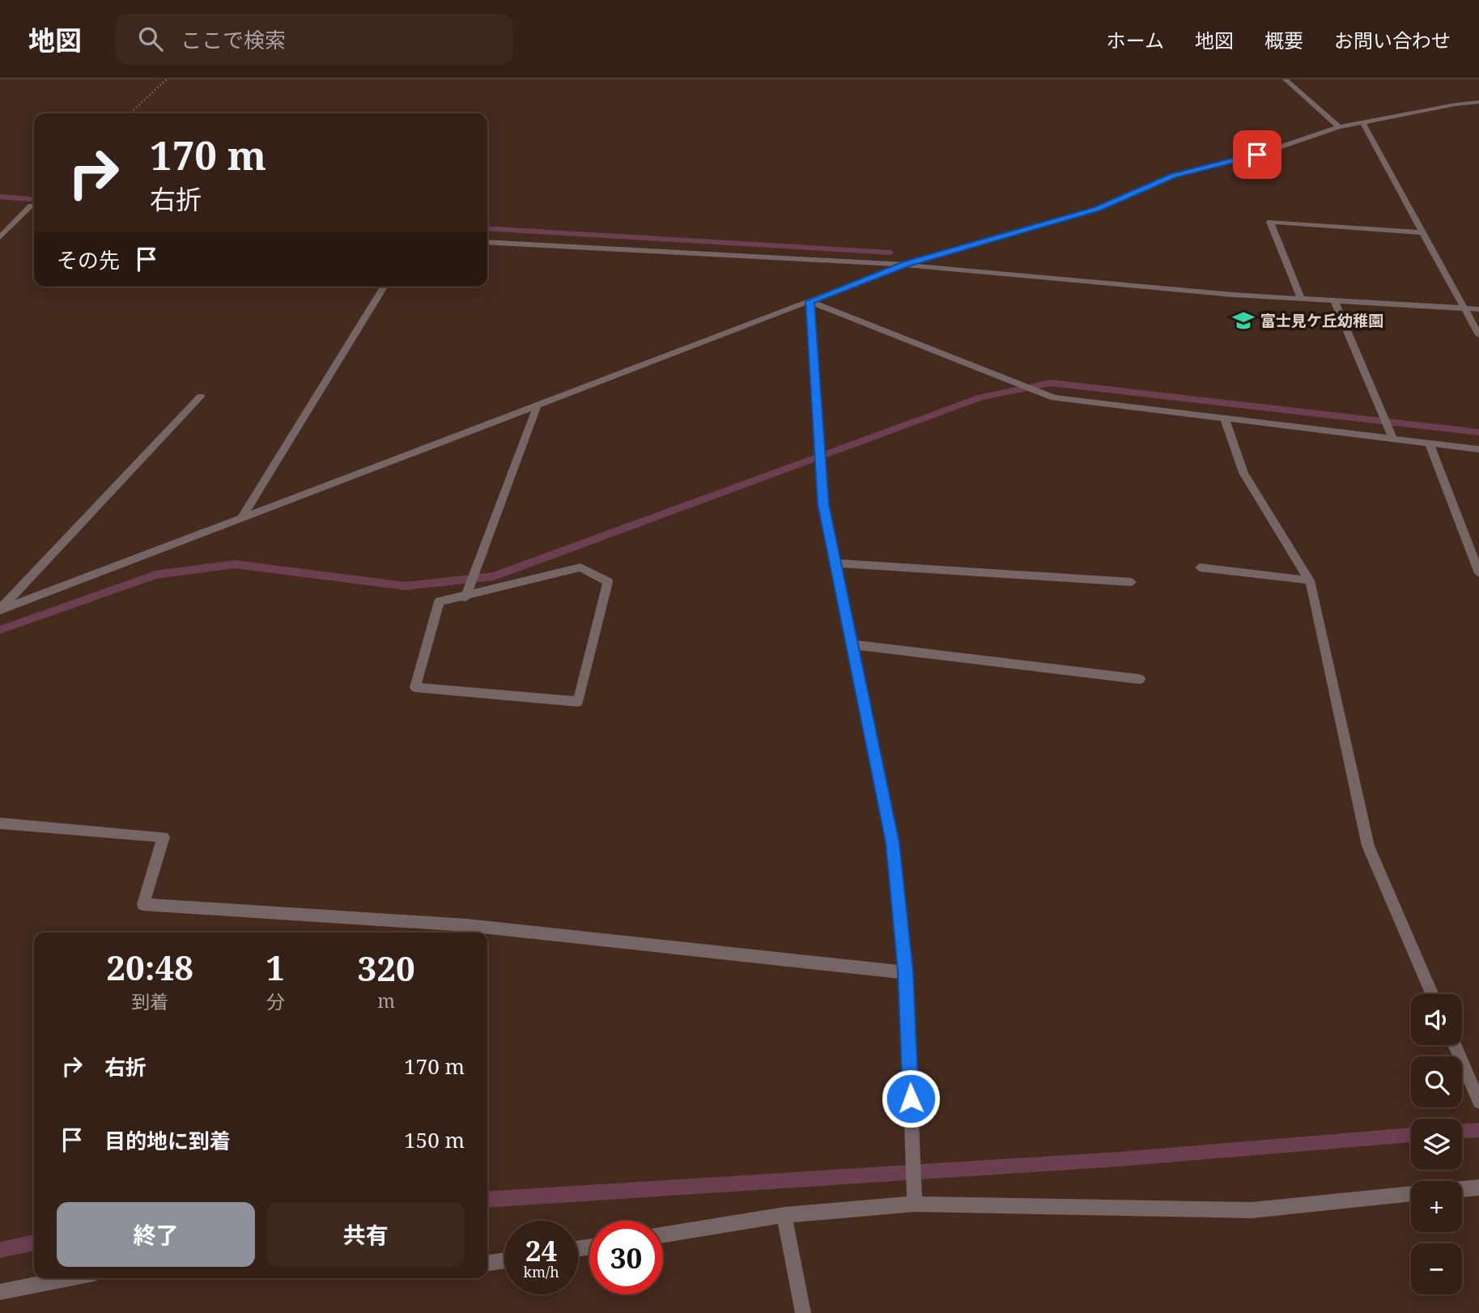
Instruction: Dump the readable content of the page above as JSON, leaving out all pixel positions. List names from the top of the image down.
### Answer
{
  "places": {
    "school or university": ["富士見ケ丘幼稚園"]
  },
  "page": {
    "header": "地図",
    "search": "ここで検索",
    "nav": [
      "ホーム",
      "地図",
      "概要",
      "お問い合わせ"
    ],
    "turn": ["170 m", "右折"],
    "then": "その先",
    "eta": [
      "20:48",
      "到着",
      "1",
      "分",
      "320",
      "m"
    ],
    "map_buttons": ["+", "−"],
    "list": [
      {
        "name": "右折",
        "value": "170 m"
      },
      {
        "name": "目的地に到着",
        "value": "150 m"
      }
    ],
    "buttons": ["終了", "共有"],
    "speed": "24 km/h",
    "limit": "30"
  }
}
